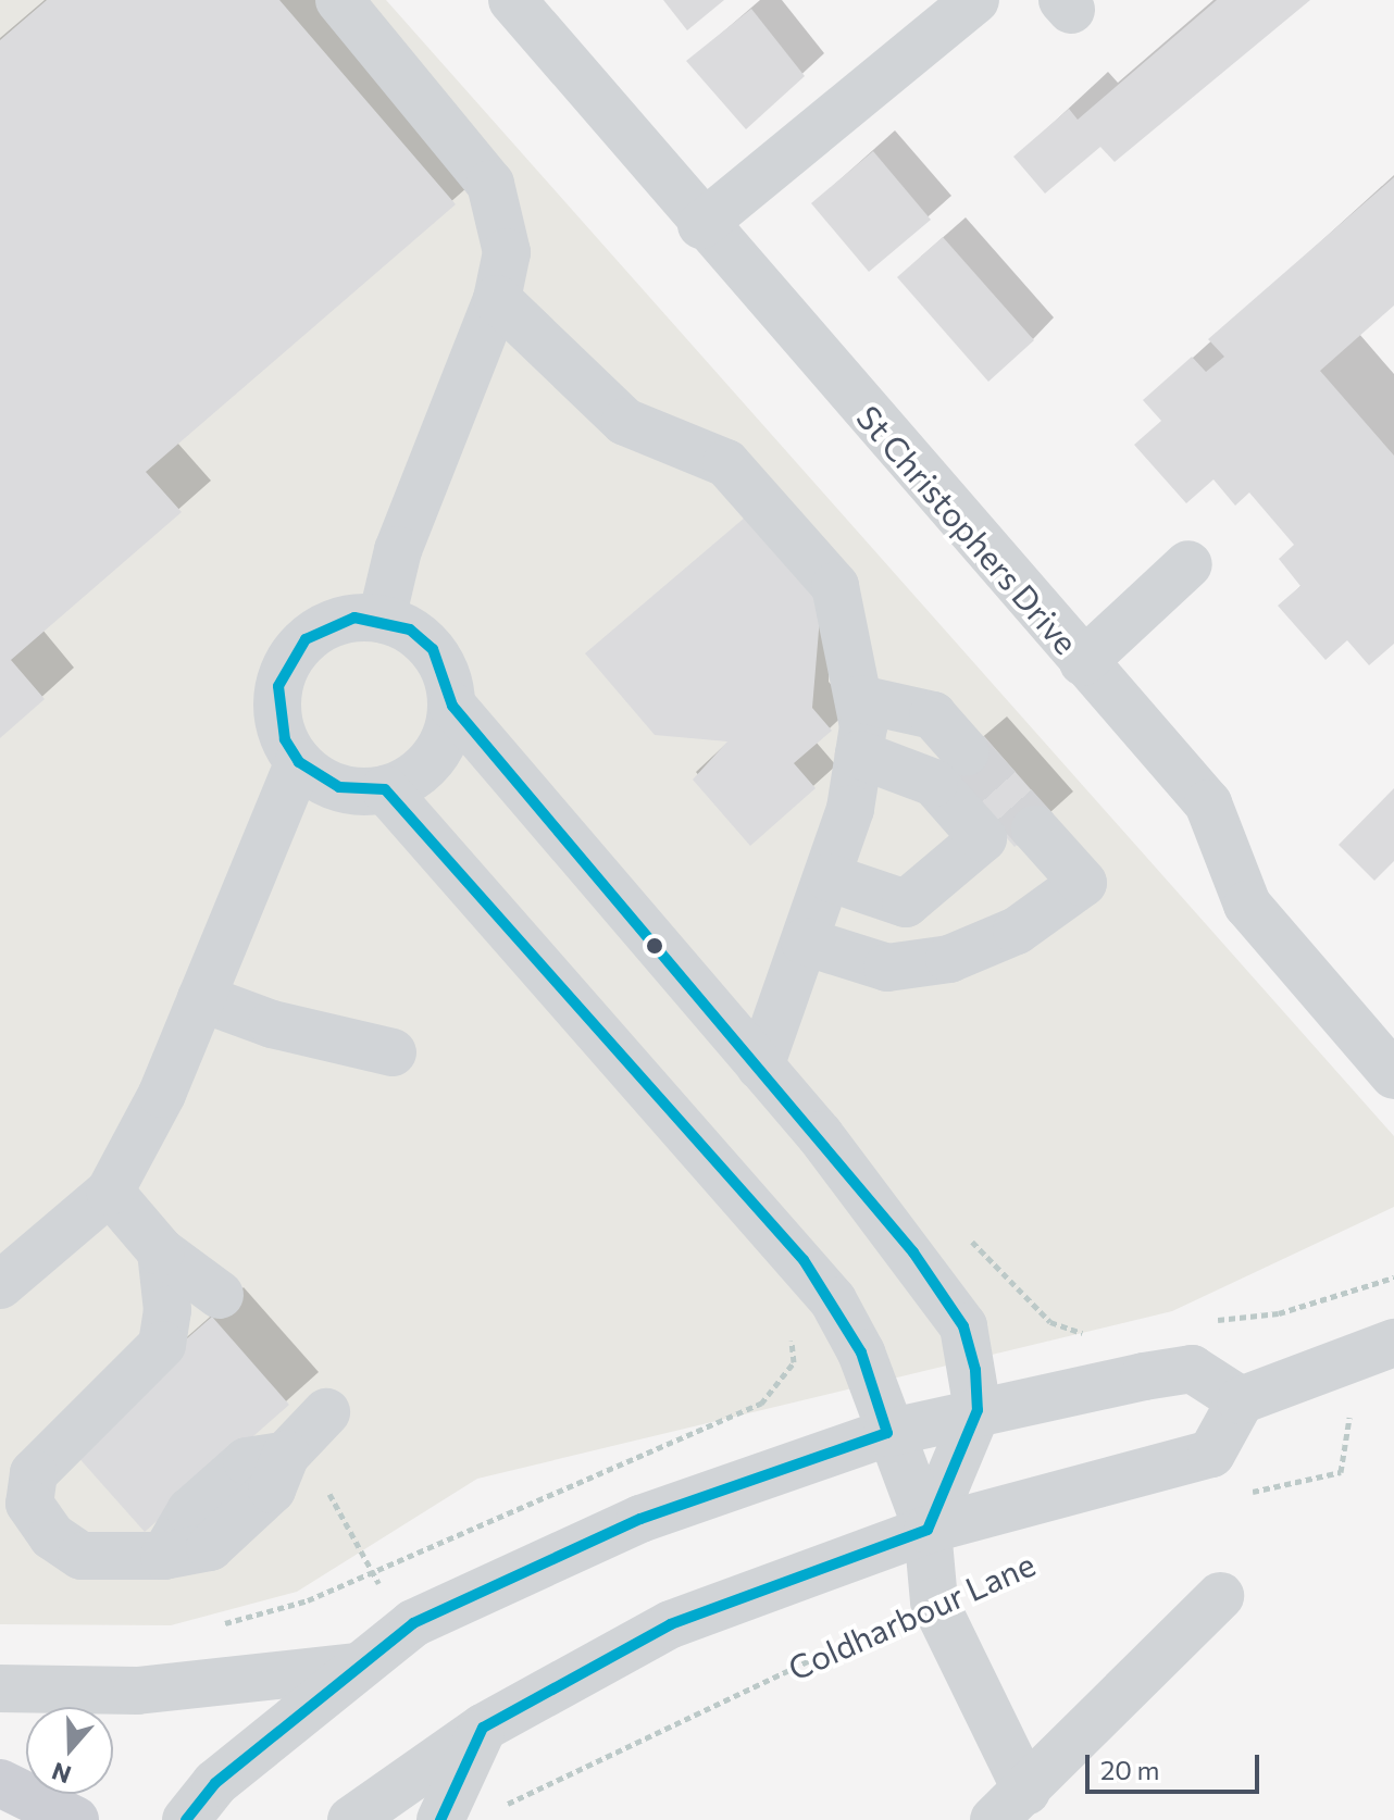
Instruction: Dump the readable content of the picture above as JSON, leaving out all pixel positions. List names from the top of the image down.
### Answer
{
  "streets": {
    "street": ["St Christophers Drive", "Coldharbour Lane"]
  },
  "scale_bar": "20 m",
  "north": "bottom"
}
